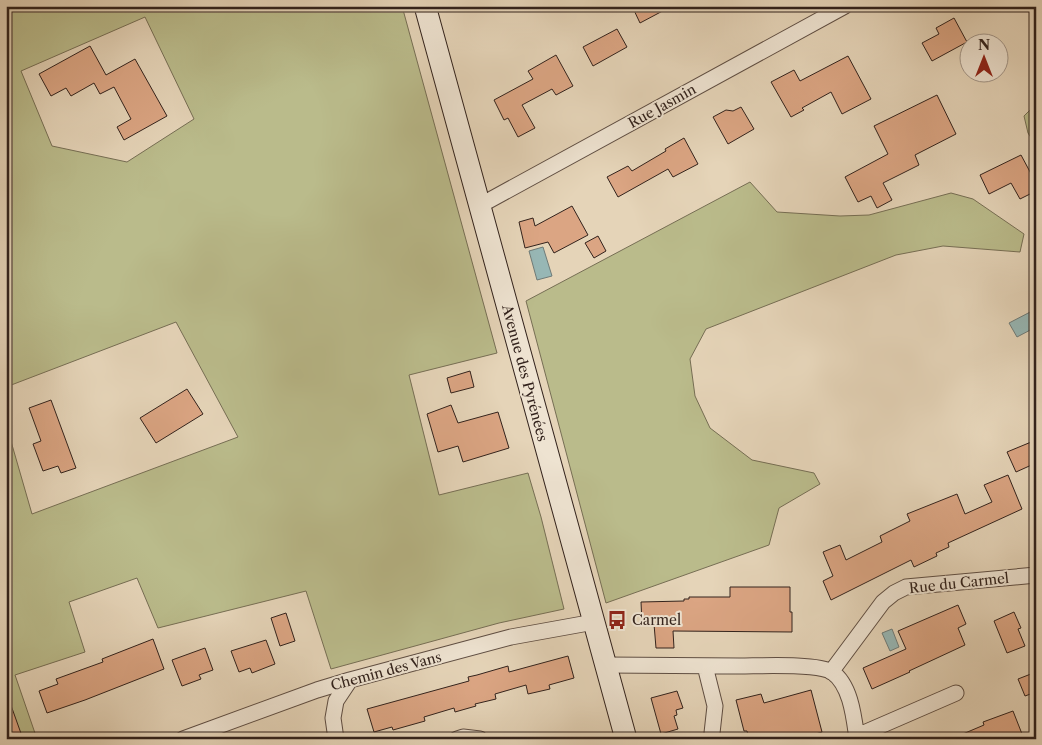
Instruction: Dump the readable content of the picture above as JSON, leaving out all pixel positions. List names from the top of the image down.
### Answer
{
  "streets": {
    "main road": ["Avenue des Pyrénées"],
    "street": ["Rue Jasmin", "Rue du Carmel", "Chemin des Vans"]
  },
  "crossings": [
    ["Rue Jasmin", "Avenue des Pyrénées"],
    ["Avenue des Pyrénées", "Chemin des Vans"]
  ],
  "places": {
    "bus stop": ["Carmel"]
  },
  "north": "top"
}
